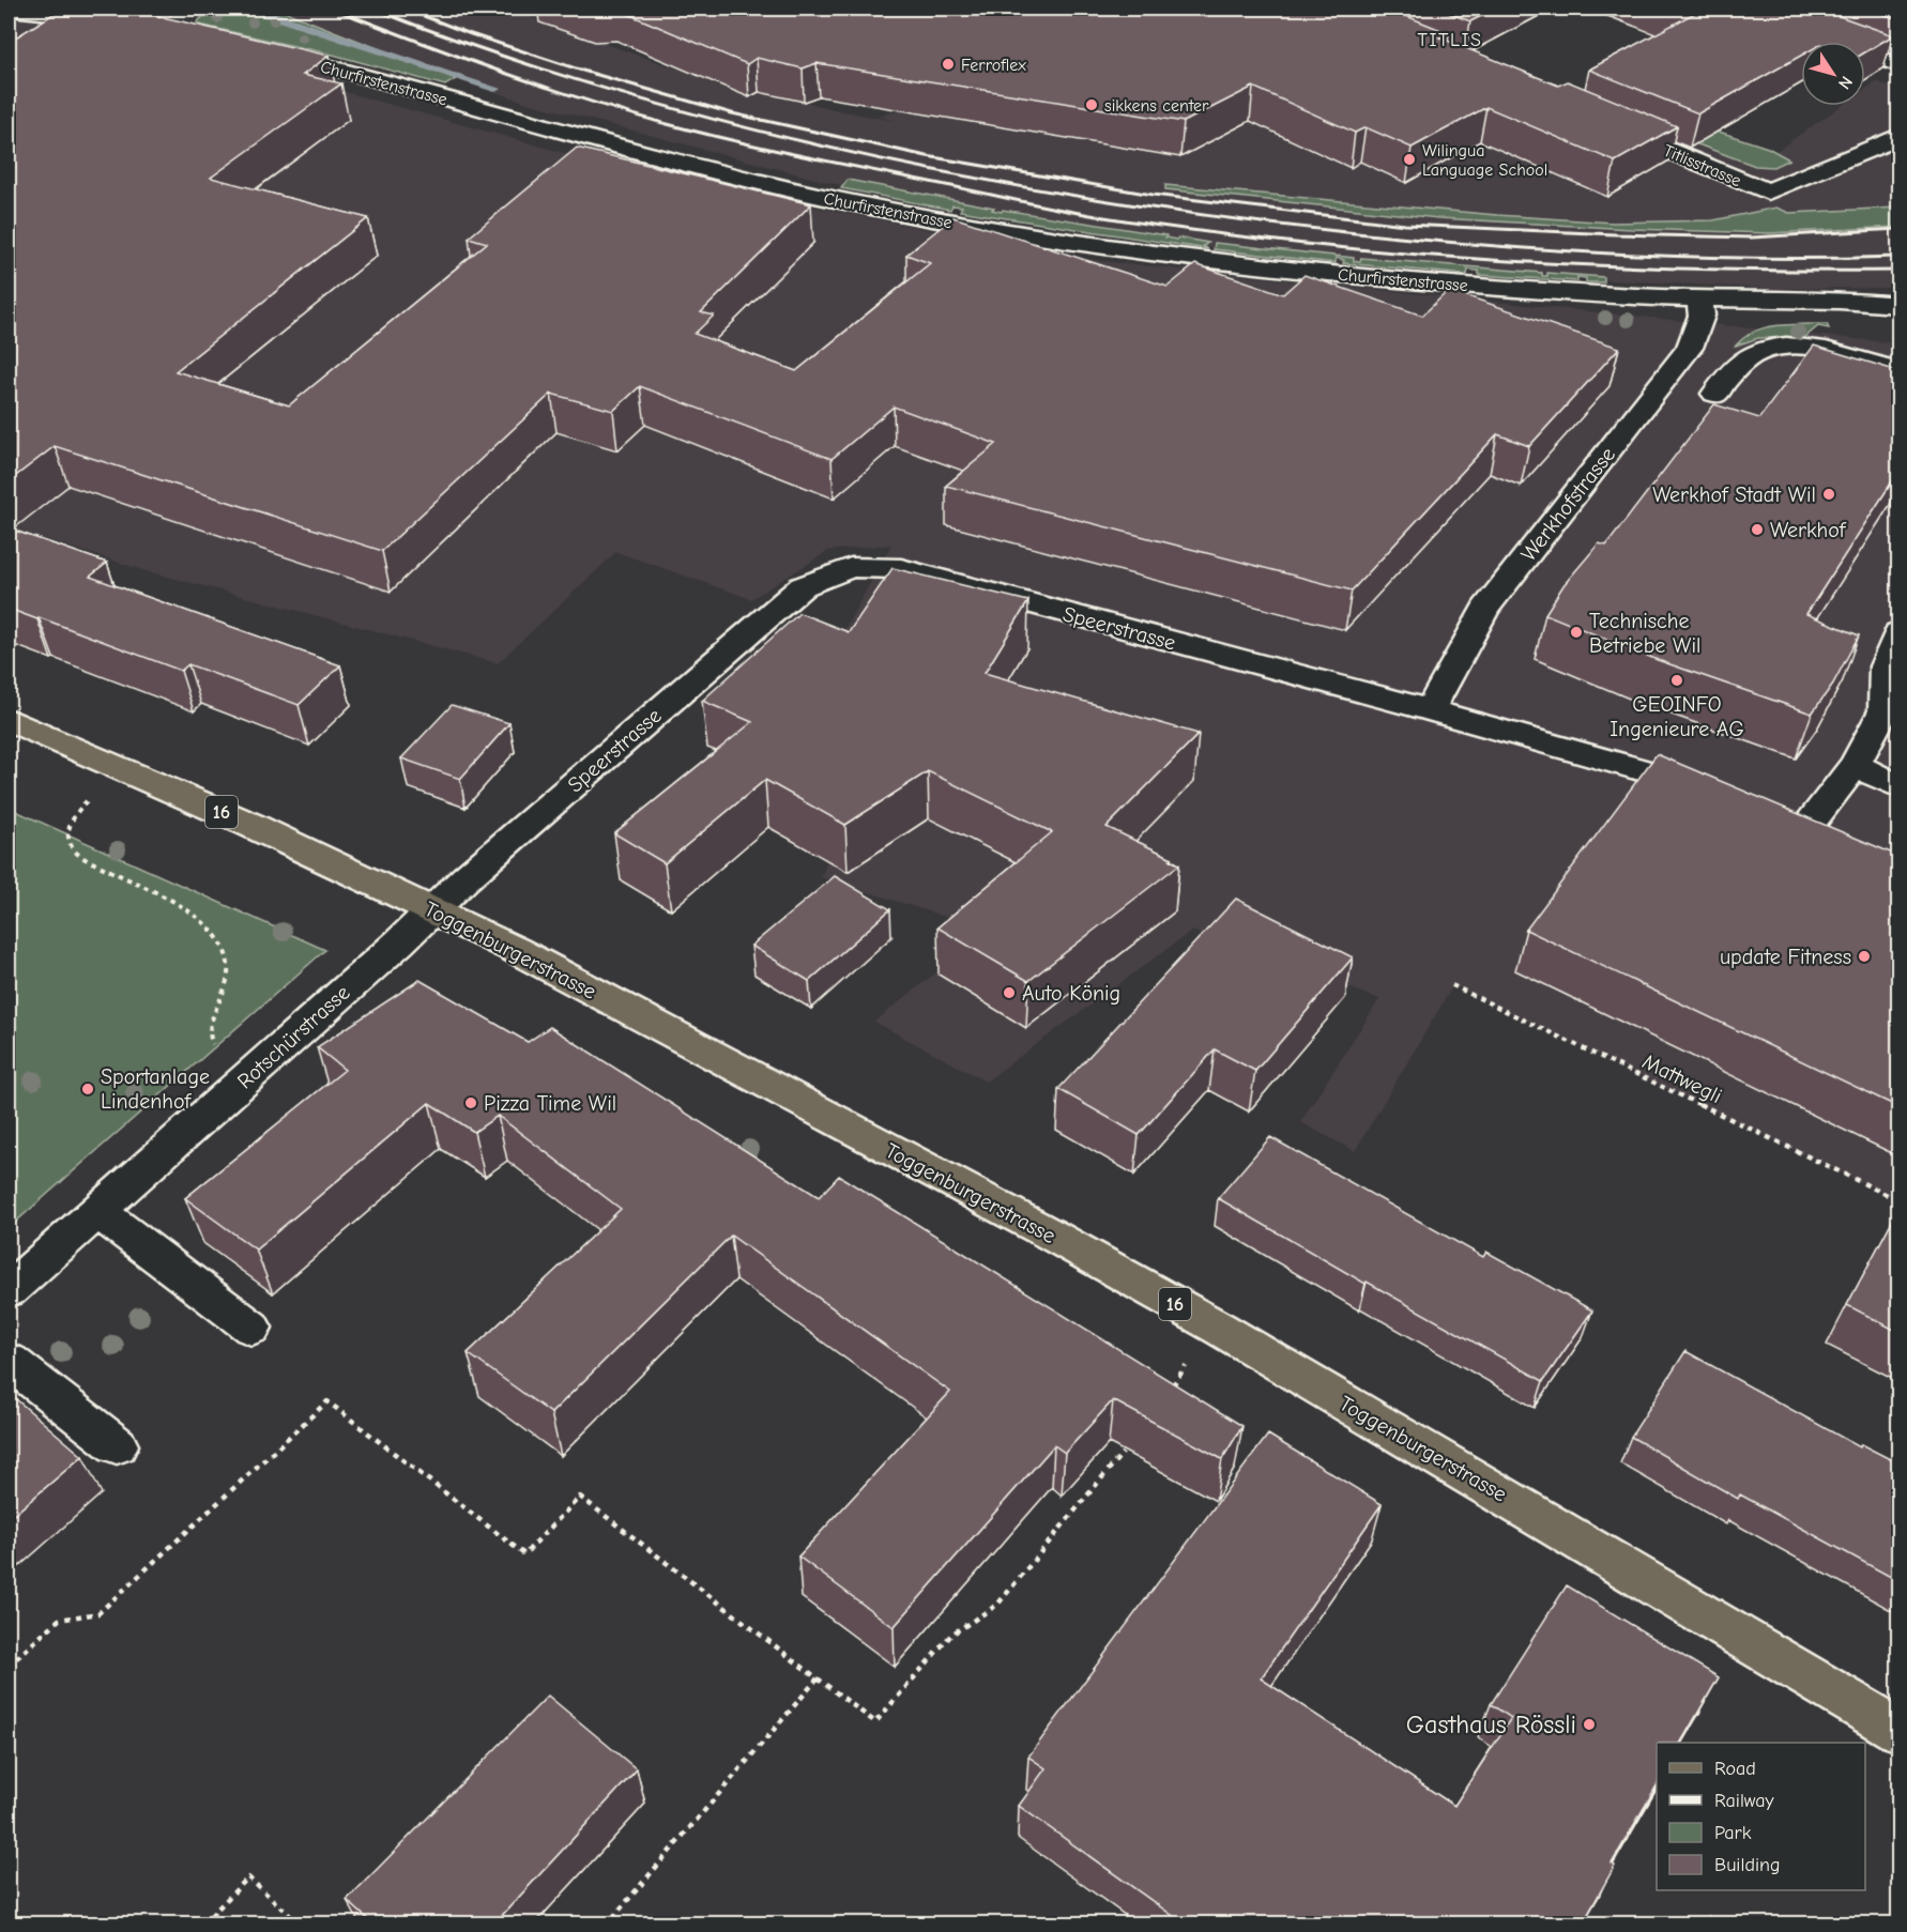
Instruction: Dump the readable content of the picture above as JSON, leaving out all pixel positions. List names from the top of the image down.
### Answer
{
  "streets": {
    "main road": ["16", "Toggenburgerstrasse"],
    "street": [
      "Churfirstenstrasse",
      "Titlisstrasse",
      "Werkhofstrasse",
      "Speerstrasse",
      "Rotschürstrasse"
    ],
    "path": ["Mattwegli"]
  },
  "crossings": [
    ["Churfirstenstrasse", "Werkhofstrasse"],
    ["Werkhofstrasse", "Speerstrasse"],
    ["Speerstrasse", "Toggenburgerstrasse"],
    ["Speerstrasse", "Rotschürstrasse"],
    ["Toggenburgerstrasse", "Rotschürstrasse"]
  ],
  "districts": ["TITLIS"],
  "places": [
    "Ferroflex",
    "sikkens center",
    "Wilingua Language School",
    "Werkhof Stadt Wil",
    "Werkhof",
    "Technische Betriebe Wil",
    "GEOINFO Ingenieure AG",
    "update Fitness",
    "Auto König",
    "Sportanlage Lindenhof",
    "Pizza Time Wil",
    "Gasthaus Rössli"
  ],
  "legend": [
    "Road",
    "Railway",
    "Park",
    "Building"
  ],
  "north": "bottom right"
}
